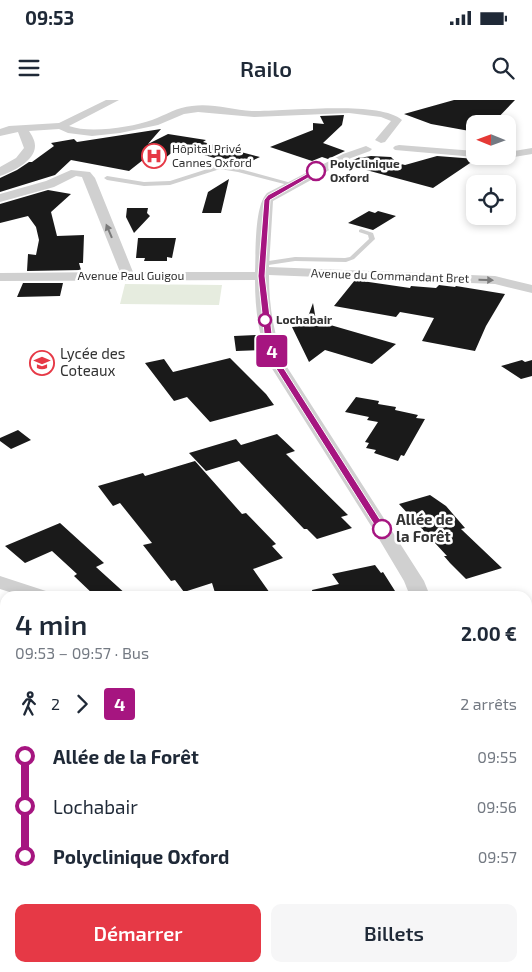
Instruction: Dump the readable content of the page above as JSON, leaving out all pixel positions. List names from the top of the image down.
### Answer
{
  "streets": {
    "street": ["Avenue Paul Guigou", "Avenue du Commandant Bret"]
  },
  "crossings": [
    ["Avenue Paul Guigou", "Avenue du Commandant Bret"]
  ],
  "places": {
    "hospital": ["Hôpital Privé Cannes Oxford"],
    "other": ["Polyclinique Oxford", "Lochabair", "Allée de la Forêt"],
    "school or university": ["Lycée des Coteaux"]
  },
  "lines": ["bus line 4"],
  "north": "left",
  "page": {
    "status": "09:53",
    "header": "Railo",
    "on_map": "4",
    "heading": ["4 min", "09:53 – 09:57 · Bus", "2.00 €"],
    "legs": ["2", "4", "2 arrêts"],
    "list": [
      {
        "name": "Allée de la Forêt",
        "value": "09:55"
      },
      {
        "name": "Lochabair",
        "value": "09:56"
      },
      {
        "name": "Polyclinique Oxford",
        "value": "09:57"
      }
    ],
    "buttons": ["Démarrer", "Billets"]
  }
}
